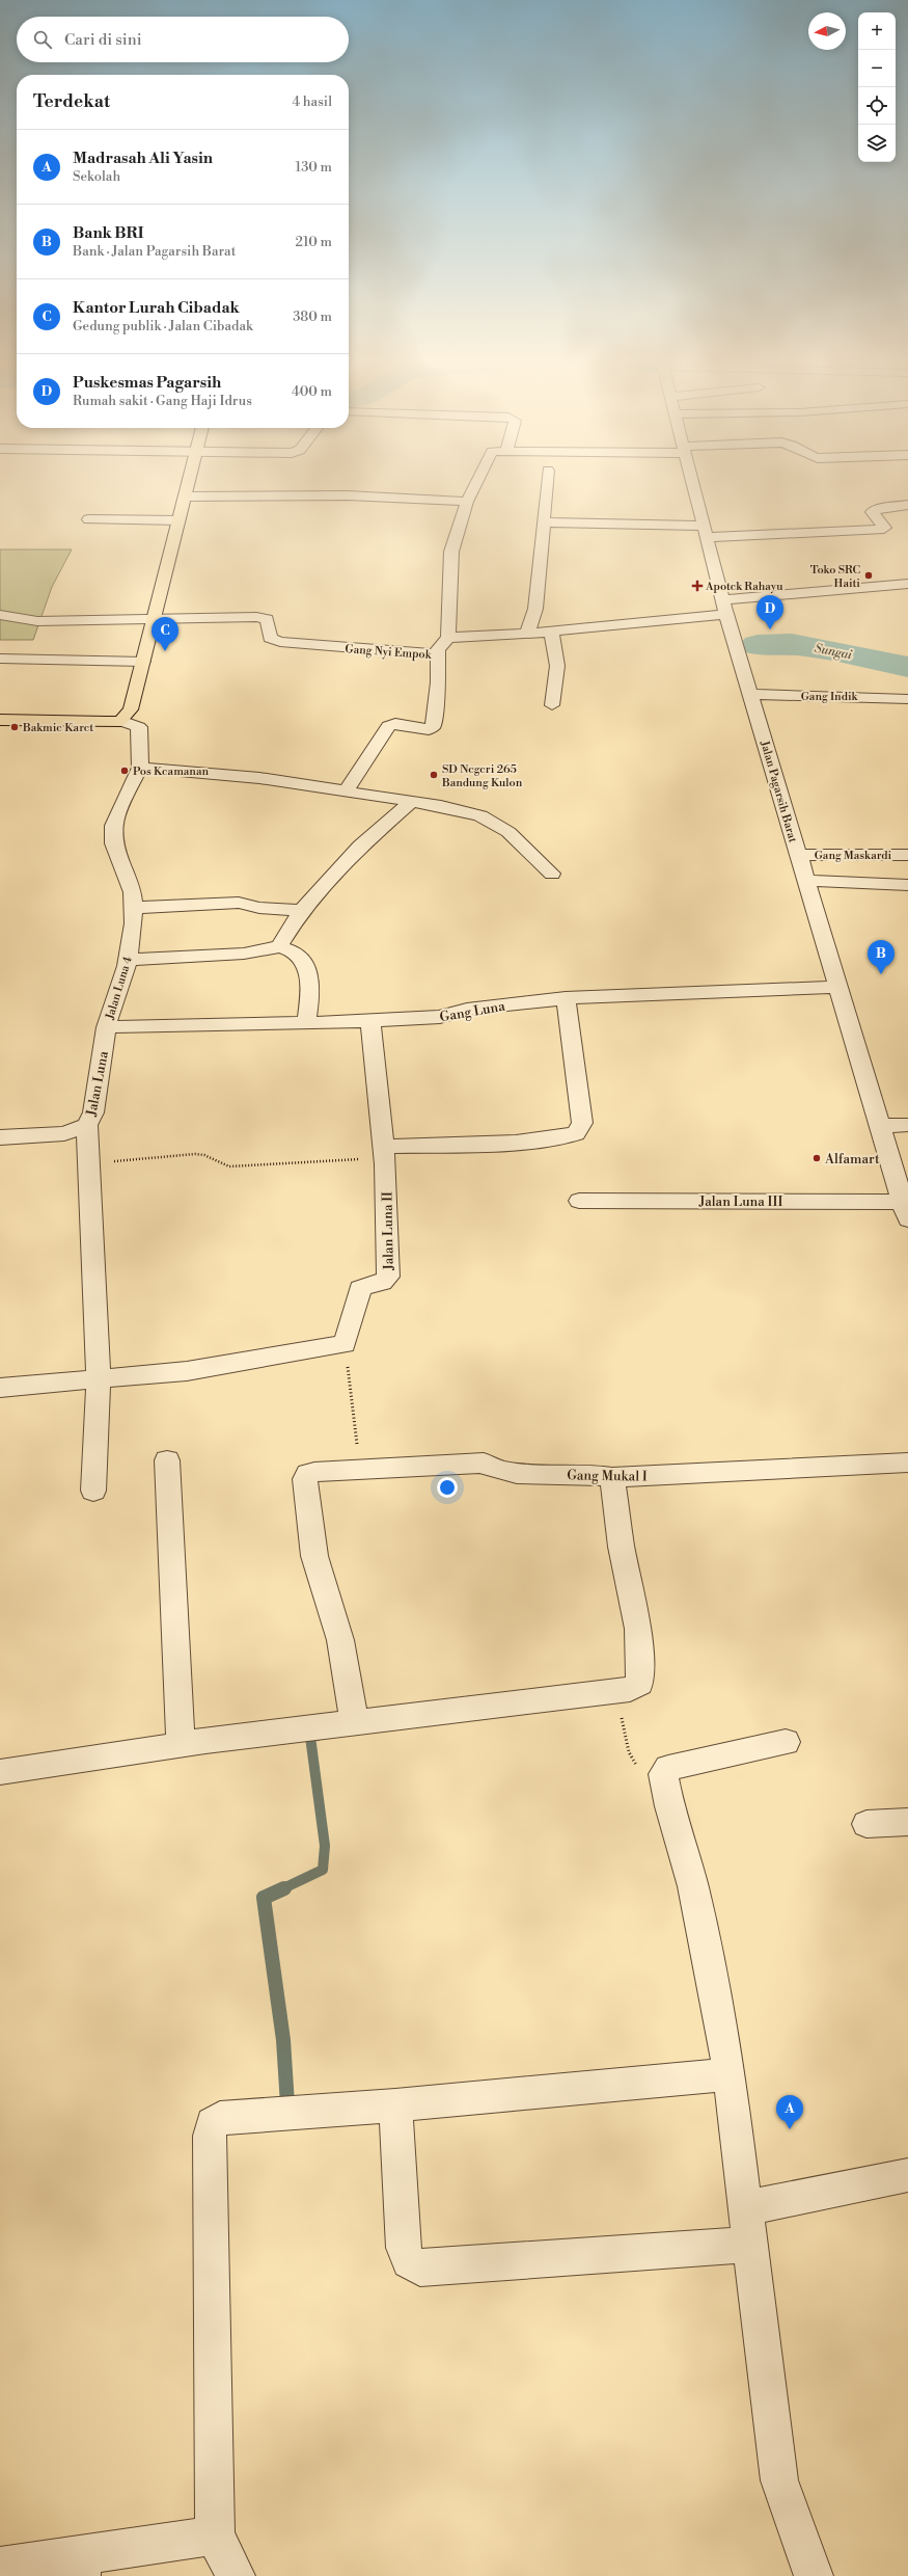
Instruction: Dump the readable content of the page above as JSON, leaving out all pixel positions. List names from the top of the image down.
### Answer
{
  "streets": {
    "street": [
      "Gang Nyi Empok",
      "Gang Indik",
      "Jalan Pagarsih Barat",
      "Gang Maskardi",
      "Jalan Luna 4",
      "Gang Luna",
      "Jalan Luna",
      "Jalan Luna III",
      "Jalan Luna II",
      "Gang Mukal I"
    ]
  },
  "crossings": [
    ["Gang Nyi Empok", "Jalan Pagarsih Barat"],
    ["Gang Indik", "Jalan Pagarsih Barat"],
    ["Jalan Pagarsih Barat", "Gang Maskardi"],
    ["Jalan Pagarsih Barat", "Gang Luna"],
    ["Jalan Pagarsih Barat", "Jalan Luna III"],
    ["Jalan Luna 4", "Gang Luna"],
    ["Jalan Luna 4", "Jalan Luna"],
    ["Gang Luna", "Jalan Luna"],
    ["Gang Luna", "Jalan Luna II"]
  ],
  "water": ["Sungai"],
  "places": {
    "other": [
      "Toko SRC Haiti",
      "Bakmie Karet",
      "Pos Keamanan",
      "SD Negeri 265 Bandung Kulon",
      "Alfamart"
    ],
    "health": ["Apotek Rahayu"]
  },
  "north": "left",
  "page": {
    "map_buttons": ["+", "−"],
    "search": "Cari di sini",
    "heading": ["Terdekat", "4 hasil"],
    "list": [
      {
        "mark": "A",
        "name": "Madrasah Ali Yasin",
        "note": "Sekolah",
        "value": "130 m"
      },
      {
        "mark": "B",
        "name": "Bank BRI",
        "note": "Bank · Jalan Pagarsih Barat",
        "value": "210 m"
      },
      {
        "mark": "C",
        "name": "Kantor Lurah Cibadak",
        "note": "Gedung publik · Jalan Cibadak",
        "value": "380 m"
      },
      {
        "mark": "D",
        "name": "Puskesmas Pagarsih",
        "note": "Rumah sakit · Gang Haji Idrus",
        "value": "400 m"
      }
    ],
    "pins": [
      "D",
      "C",
      "B",
      "A"
    ]
  }
}
